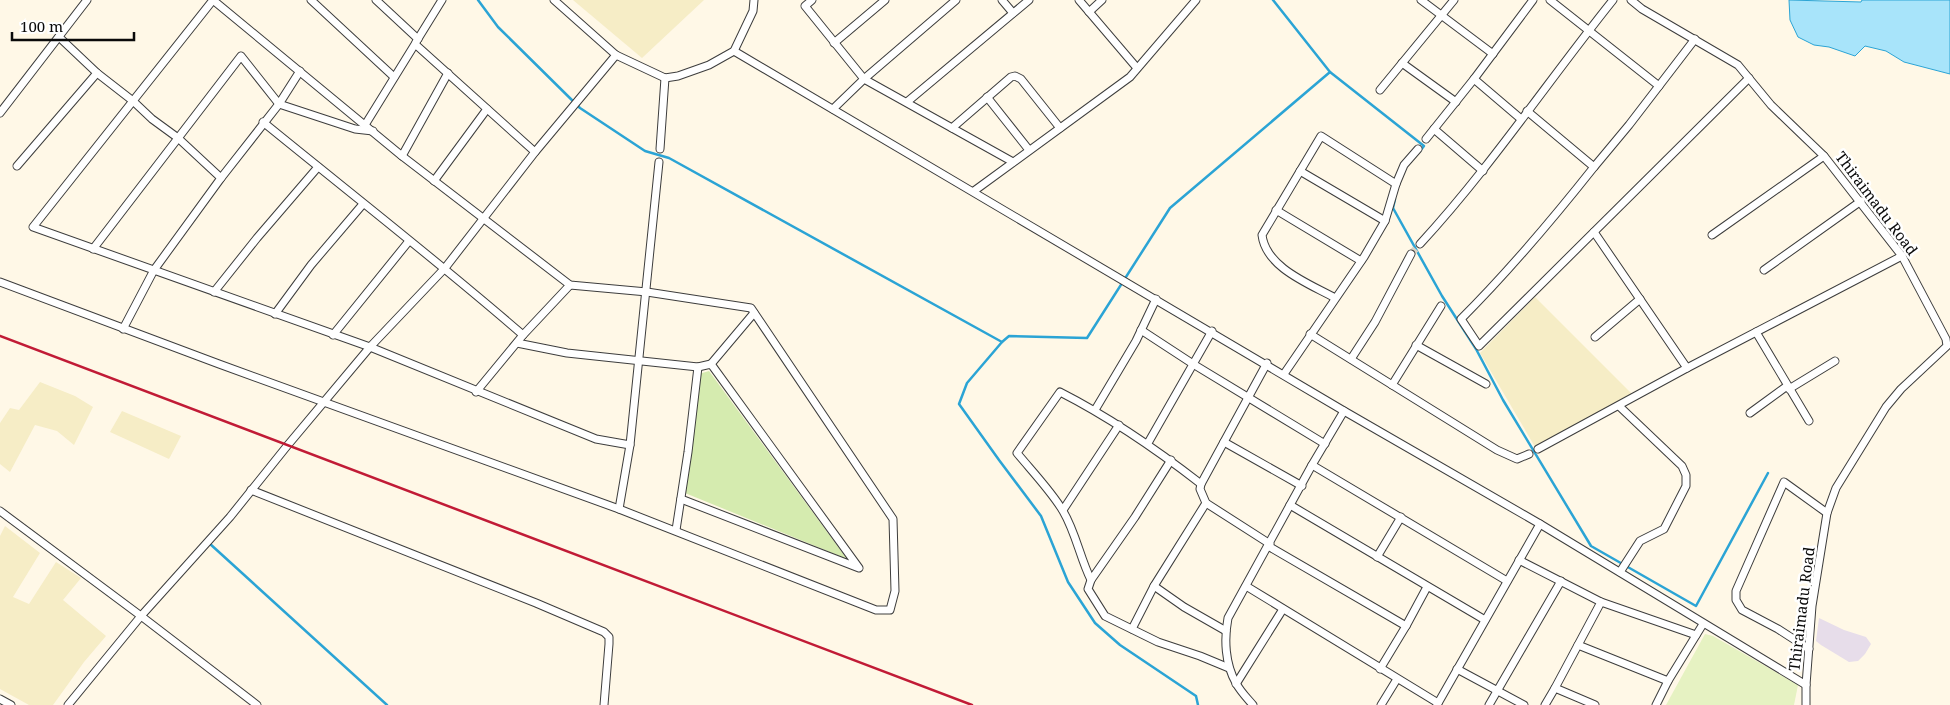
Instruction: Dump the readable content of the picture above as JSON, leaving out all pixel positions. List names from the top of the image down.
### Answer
{
  "streets": {
    "street": ["Thiraimadu Road"]
  },
  "scale_bar": "100 m"
}
